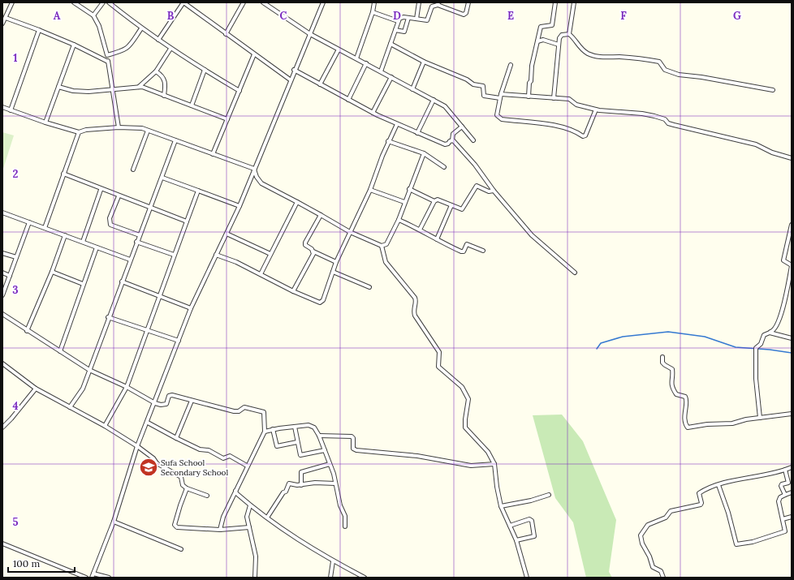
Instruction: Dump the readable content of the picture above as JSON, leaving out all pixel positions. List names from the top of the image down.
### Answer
{
  "places": {
    "school or university": ["Sufa School Secondary School"]
  },
  "scale_bar": "100 m",
  "grid": {
    "columns": [
      "A",
      "B",
      "C",
      "D",
      "E",
      "F",
      "G"
    ],
    "rows": [
      "1",
      "2",
      "3",
      "4",
      "5"
    ]
  }
}
